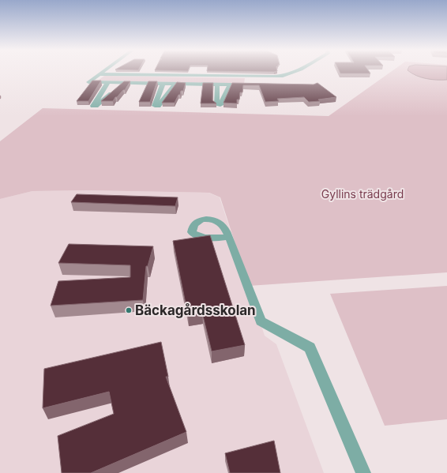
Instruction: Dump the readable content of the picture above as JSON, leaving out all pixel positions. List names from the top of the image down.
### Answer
{
  "parks": ["Gyllins trädgård"],
  "places": ["Bäckagårdsskolan"]
}
